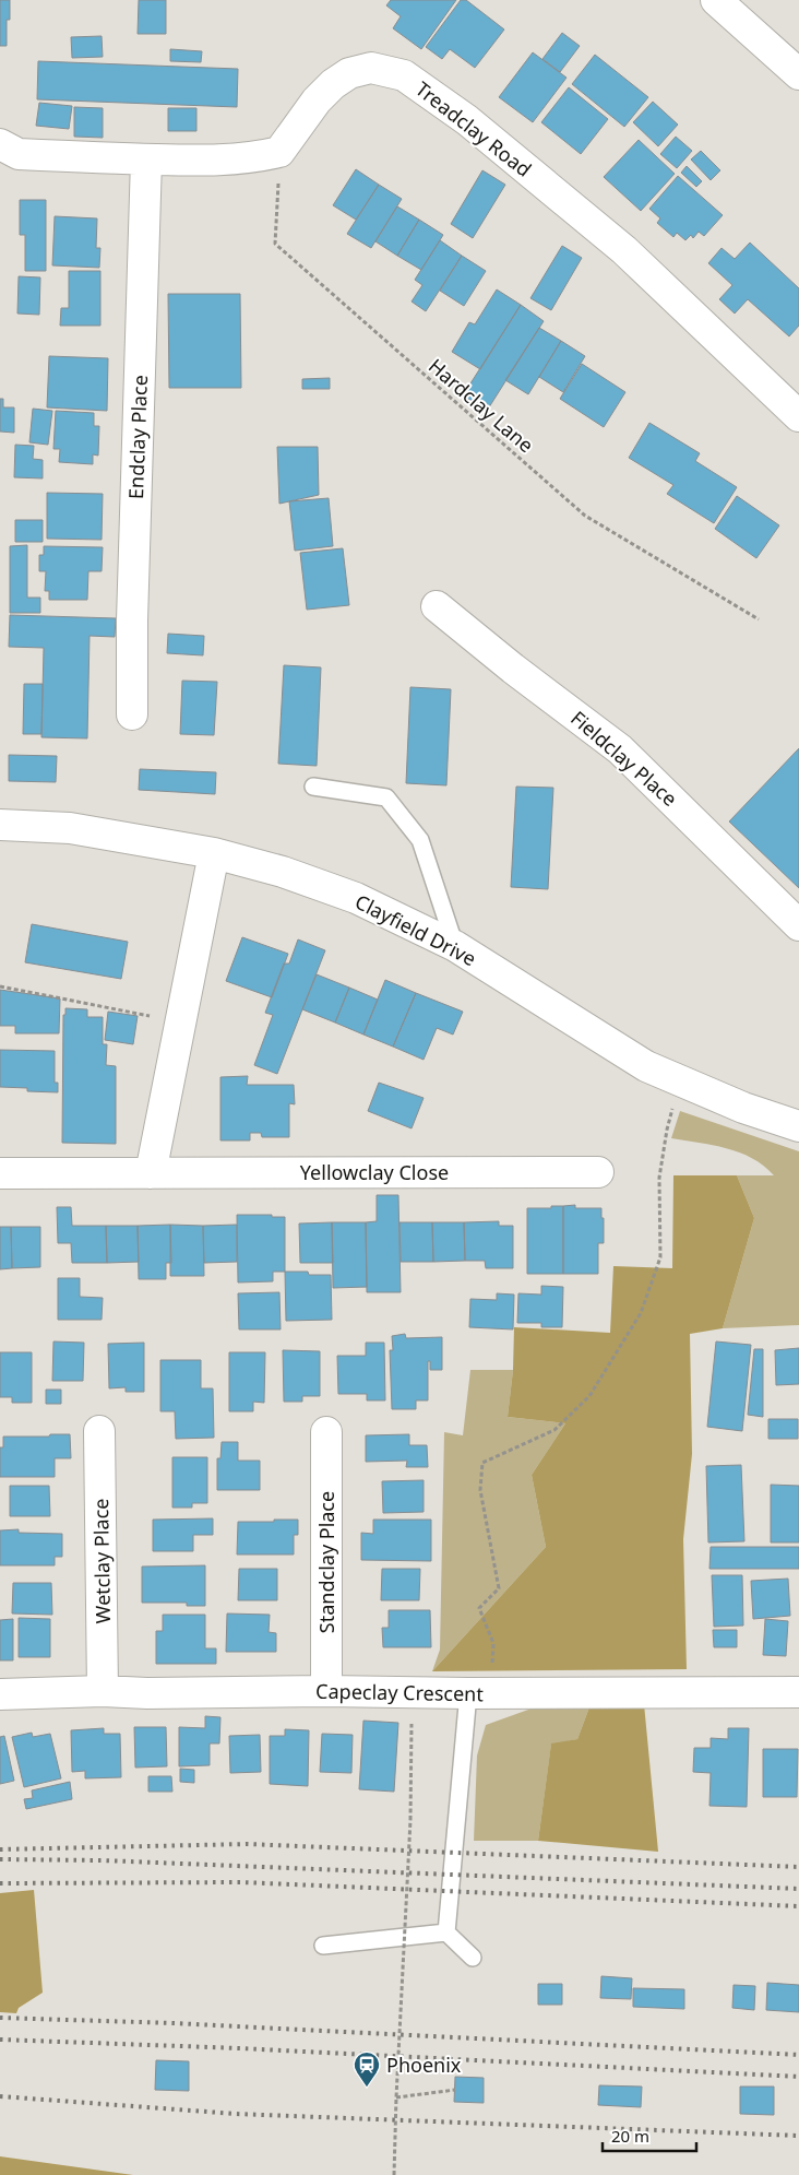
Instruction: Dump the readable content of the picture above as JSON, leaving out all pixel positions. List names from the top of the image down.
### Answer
{
  "streets": {
    "street": [
      "Treadclay Road",
      "Endclay Place",
      "Fieldclay Place",
      "Clayfield Drive",
      "Yellowclay Close",
      "Wetclay Place",
      "Standclay Place",
      "Capeclay Crescent"
    ],
    "path": ["Hardclay Lane"]
  },
  "crossings": [
    ["Treadclay Road", "Hardclay Lane"],
    ["Wetclay Place", "Capeclay Crescent"],
    ["Standclay Place", "Capeclay Crescent"]
  ],
  "places": {
    "station": ["Phoenix"]
  },
  "scale_bar": "20 m"
}
